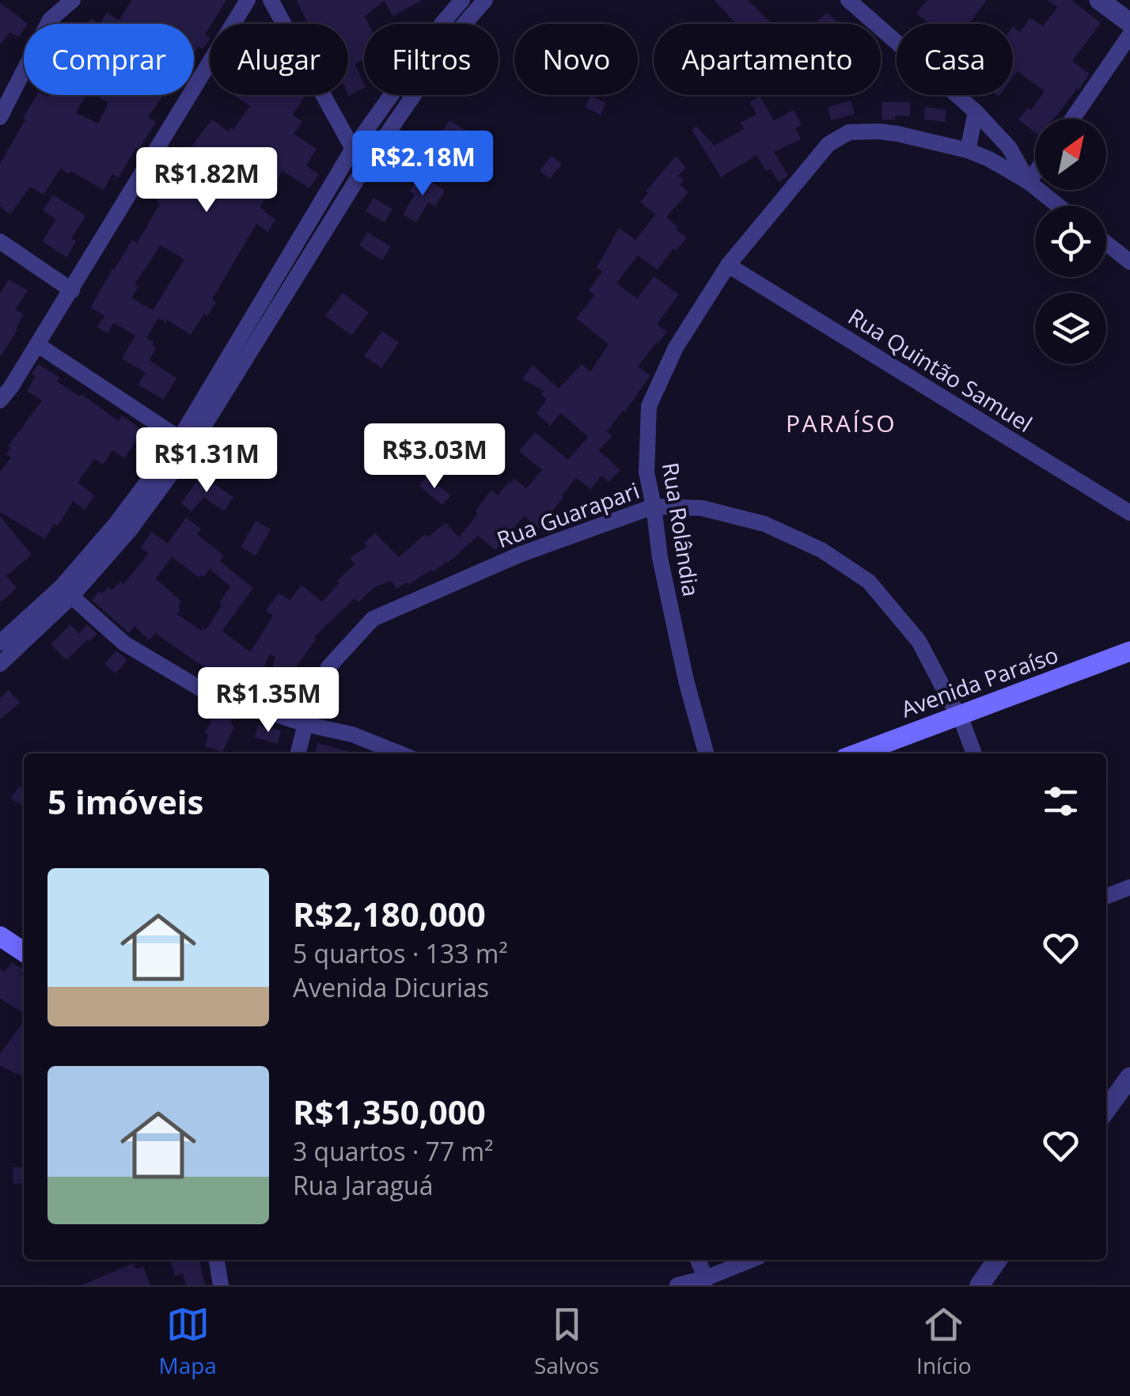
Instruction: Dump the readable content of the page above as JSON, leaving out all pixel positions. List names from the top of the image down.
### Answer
{
  "streets": {
    "main road": ["Avenida Paraíso"],
    "street": ["Rua Quintão Samuel", "Rua Guarapari", "Rua Rolândia"]
  },
  "crossings": [
    ["Rua Quintão Samuel", "Rua Rolândia"],
    ["Rua Guarapari", "Rua Rolândia"],
    ["Rua Guarapari", "Avenida Paraíso"]
  ],
  "districts": ["PARAÍSO"],
  "north": "top right",
  "page": {
    "chip": [
      "Comprar",
      "Alugar",
      "Filtros",
      "Novo",
      "Apartamento",
      "Casa"
    ],
    "price": [
      "R$2.18M",
      "R$1.82M",
      "R$3.03M",
      "R$1.31M",
      "R$1.35M"
    ],
    "heading": "5 imóveis",
    "list": [
      {
        "name": "R$2,180,000",
        "note": "5 quartos · 133 m² · Avenida Dicurias"
      },
      {
        "name": "R$1,350,000",
        "note": "3 quartos · 77 m² · Rua Jaraguá"
      }
    ],
    "tabs": ["Mapa", "Salvos", "Início"]
  }
}
